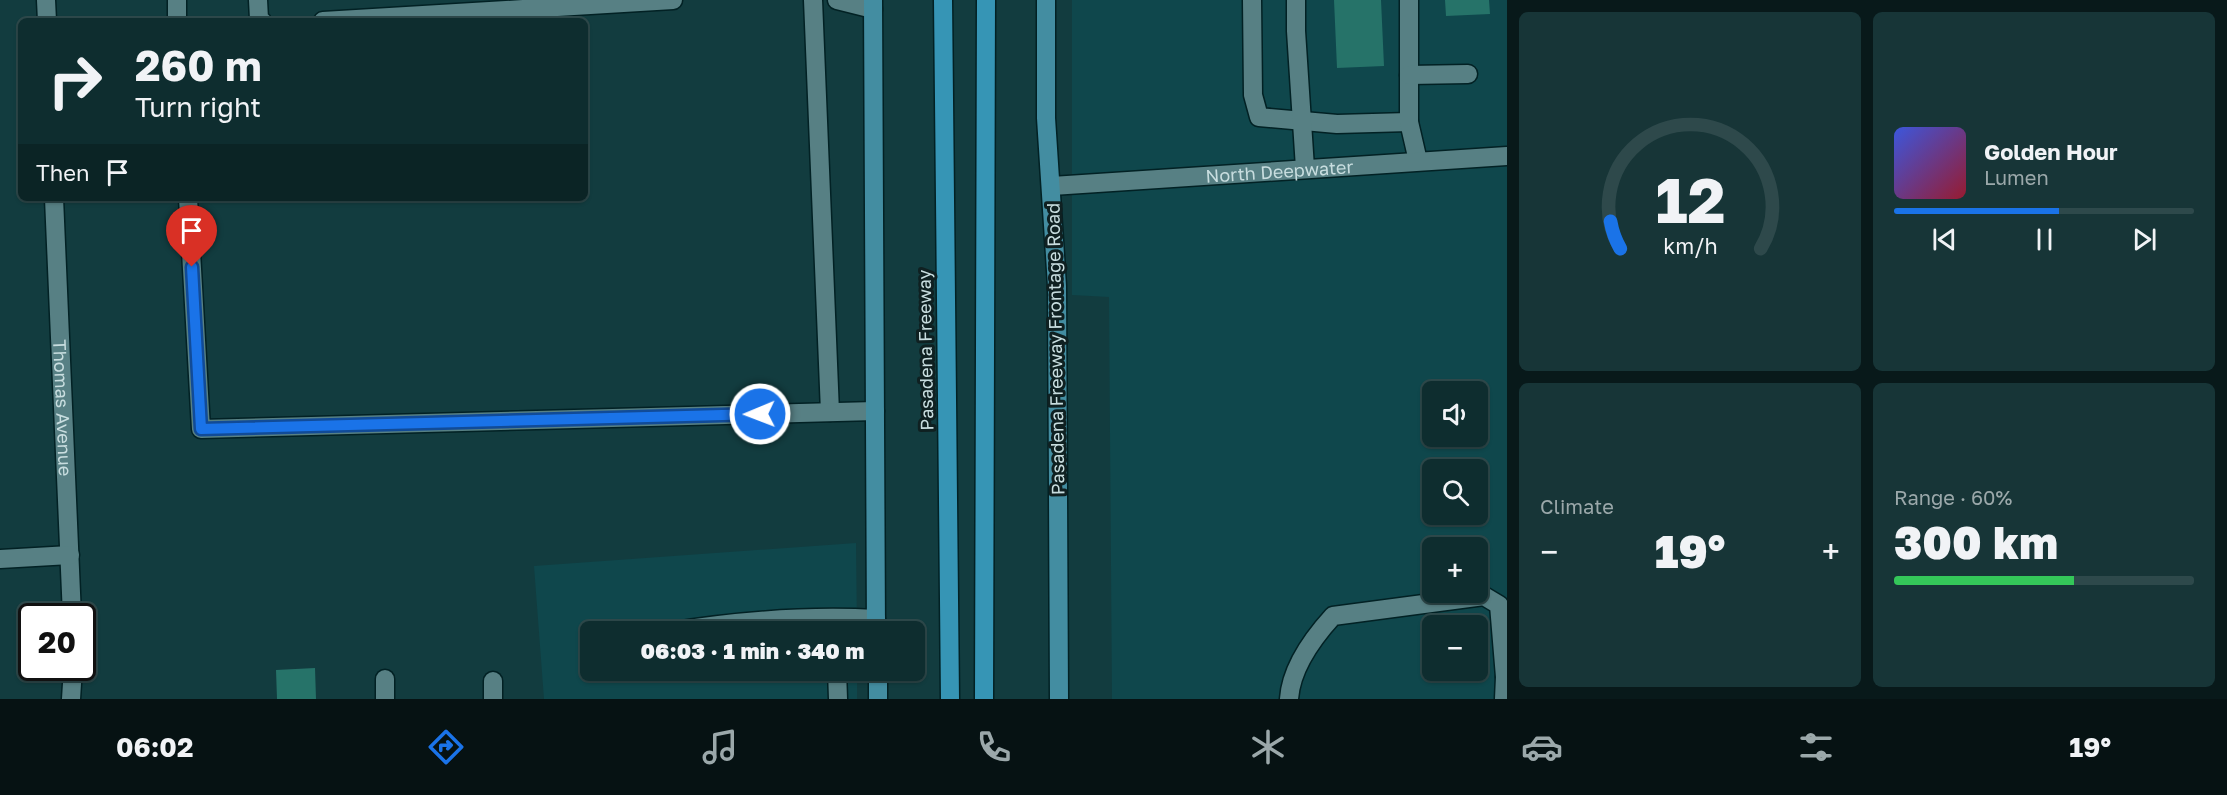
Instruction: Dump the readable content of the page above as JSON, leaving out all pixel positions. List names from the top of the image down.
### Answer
{
  "streets": {
    "highway": ["Pasadena Freeway"],
    "main road": ["Pasadena Freeway Frontage Road"],
    "street": ["North Deepwater", "Thomas Avenue"]
  },
  "crossings": [
    ["North Deepwater", "Pasadena Freeway Frontage Road"]
  ],
  "page": {
    "turn": ["260 m", "Turn right"],
    "song": ["Golden Hour", "Lumen"],
    "then": "Then",
    "map_buttons": ["+", "−"],
    "tile": [
      "Climate",
      ["Range · 60%", "300 km"]
    ],
    "heat": ["−", "19°", "+"],
    "limit": "20",
    "trip": "06:03 · 1 min · 340 m",
    "tabs": ["06:02", "19°"],
    "gauge": ["12", "km/h"]
  }
}
